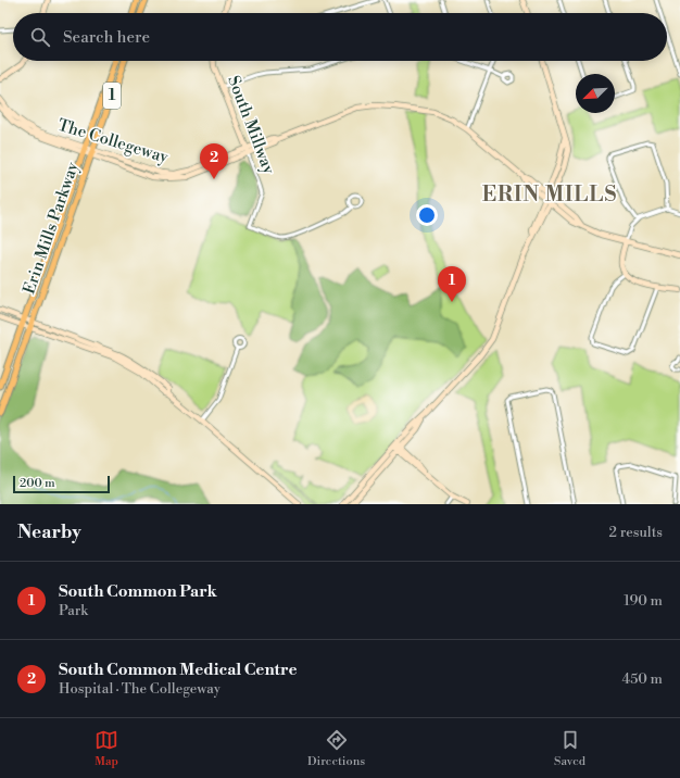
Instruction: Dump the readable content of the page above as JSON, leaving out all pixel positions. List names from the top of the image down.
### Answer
{
  "streets": {
    "main road": ["1", "Erin Mills Parkway"],
    "street": ["South Millway", "The Collegeway"]
  },
  "crossings": [
    ["South Millway", "The Collegeway"],
    ["The Collegeway", "Erin Mills Parkway"]
  ],
  "districts": ["ERIN MILLS"],
  "scale_bar": "200 m",
  "north": "bottom left",
  "page": {
    "search": "Search here",
    "pins": ["2", "1"],
    "scale": "200 m",
    "heading": ["Nearby", "2 results"],
    "list": [
      {
        "mark": "1",
        "name": "South Common Park",
        "note": "Park",
        "value": "190 m"
      },
      {
        "mark": "2",
        "name": "South Common Medical Centre",
        "note": "Hospital · The Collegeway",
        "value": "450 m"
      }
    ],
    "nav": ["Map", "Directions", "Saved"]
  }
}
